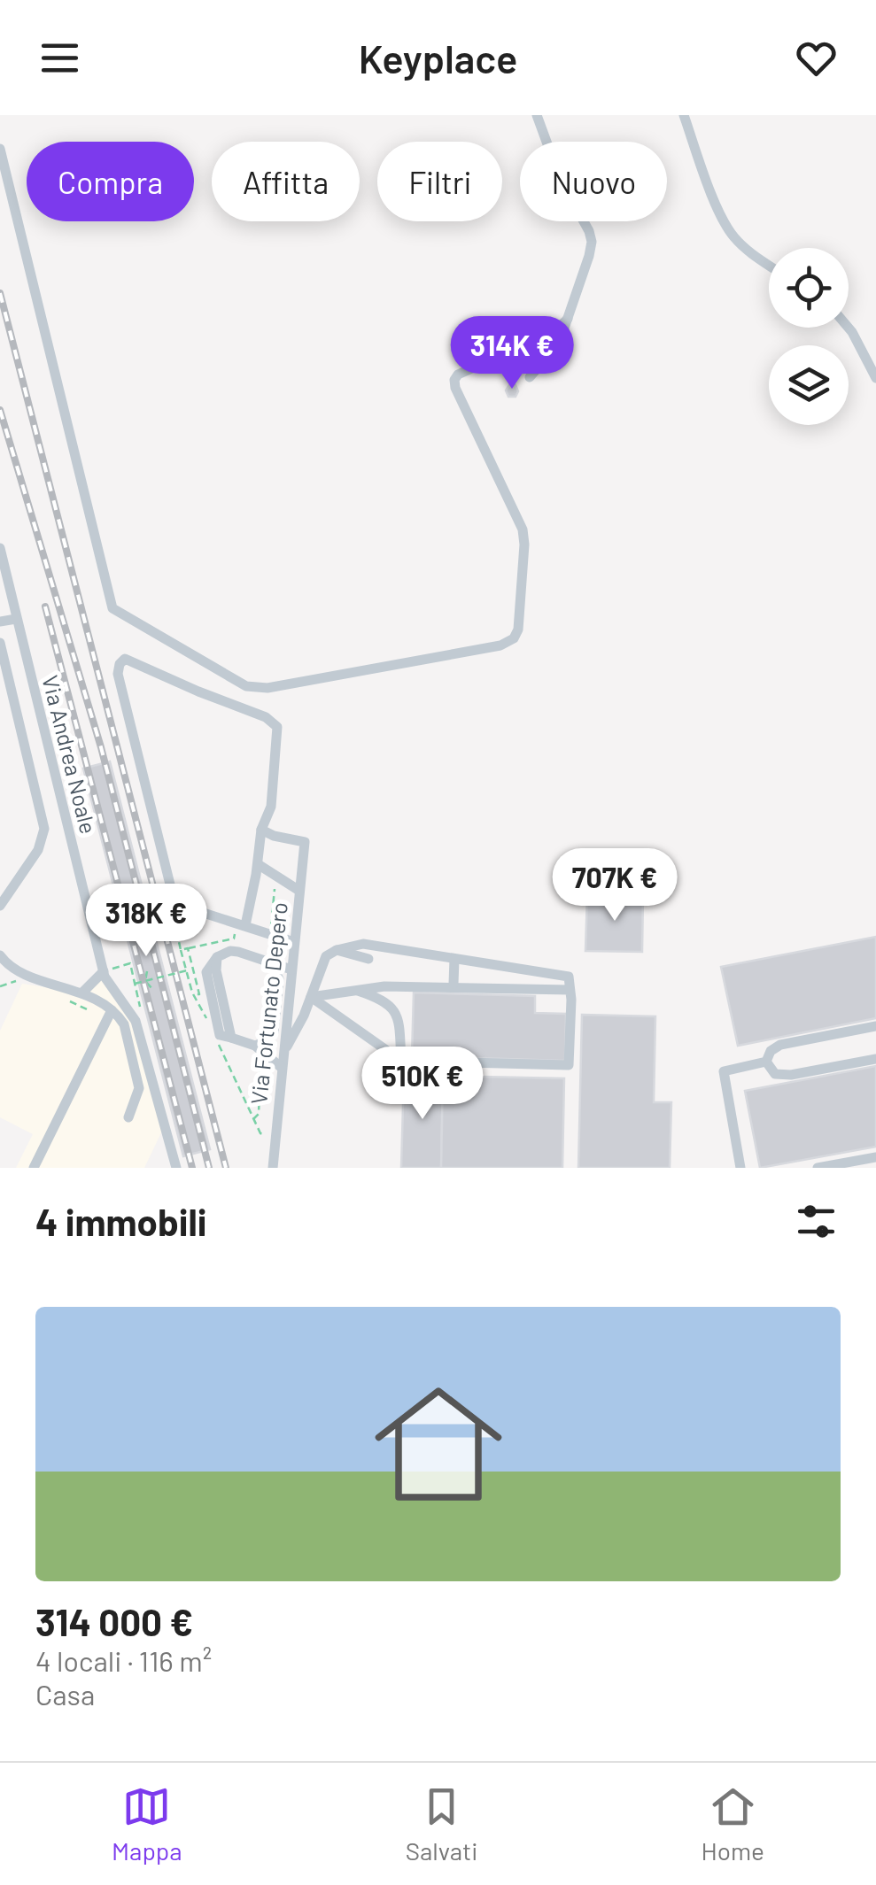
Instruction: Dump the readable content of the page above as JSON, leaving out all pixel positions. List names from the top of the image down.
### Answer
{
  "streets": {
    "street": ["Via Andrea Noale", "Via Fortunato Depero"]
  },
  "page": {
    "header": "Keyplace",
    "chip": [
      "Compra",
      "Affitta",
      "Filtri",
      "Nuovo"
    ],
    "price": [
      "314K €",
      "707K €",
      "318K €",
      "510K €"
    ],
    "heading": "4 immobili",
    "list": [
      {
        "name": "314 000 €",
        "note": "4 locali · 116 m² · Casa"
      }
    ],
    "tabs": ["Mappa", "Salvati", "Home"]
  }
}
